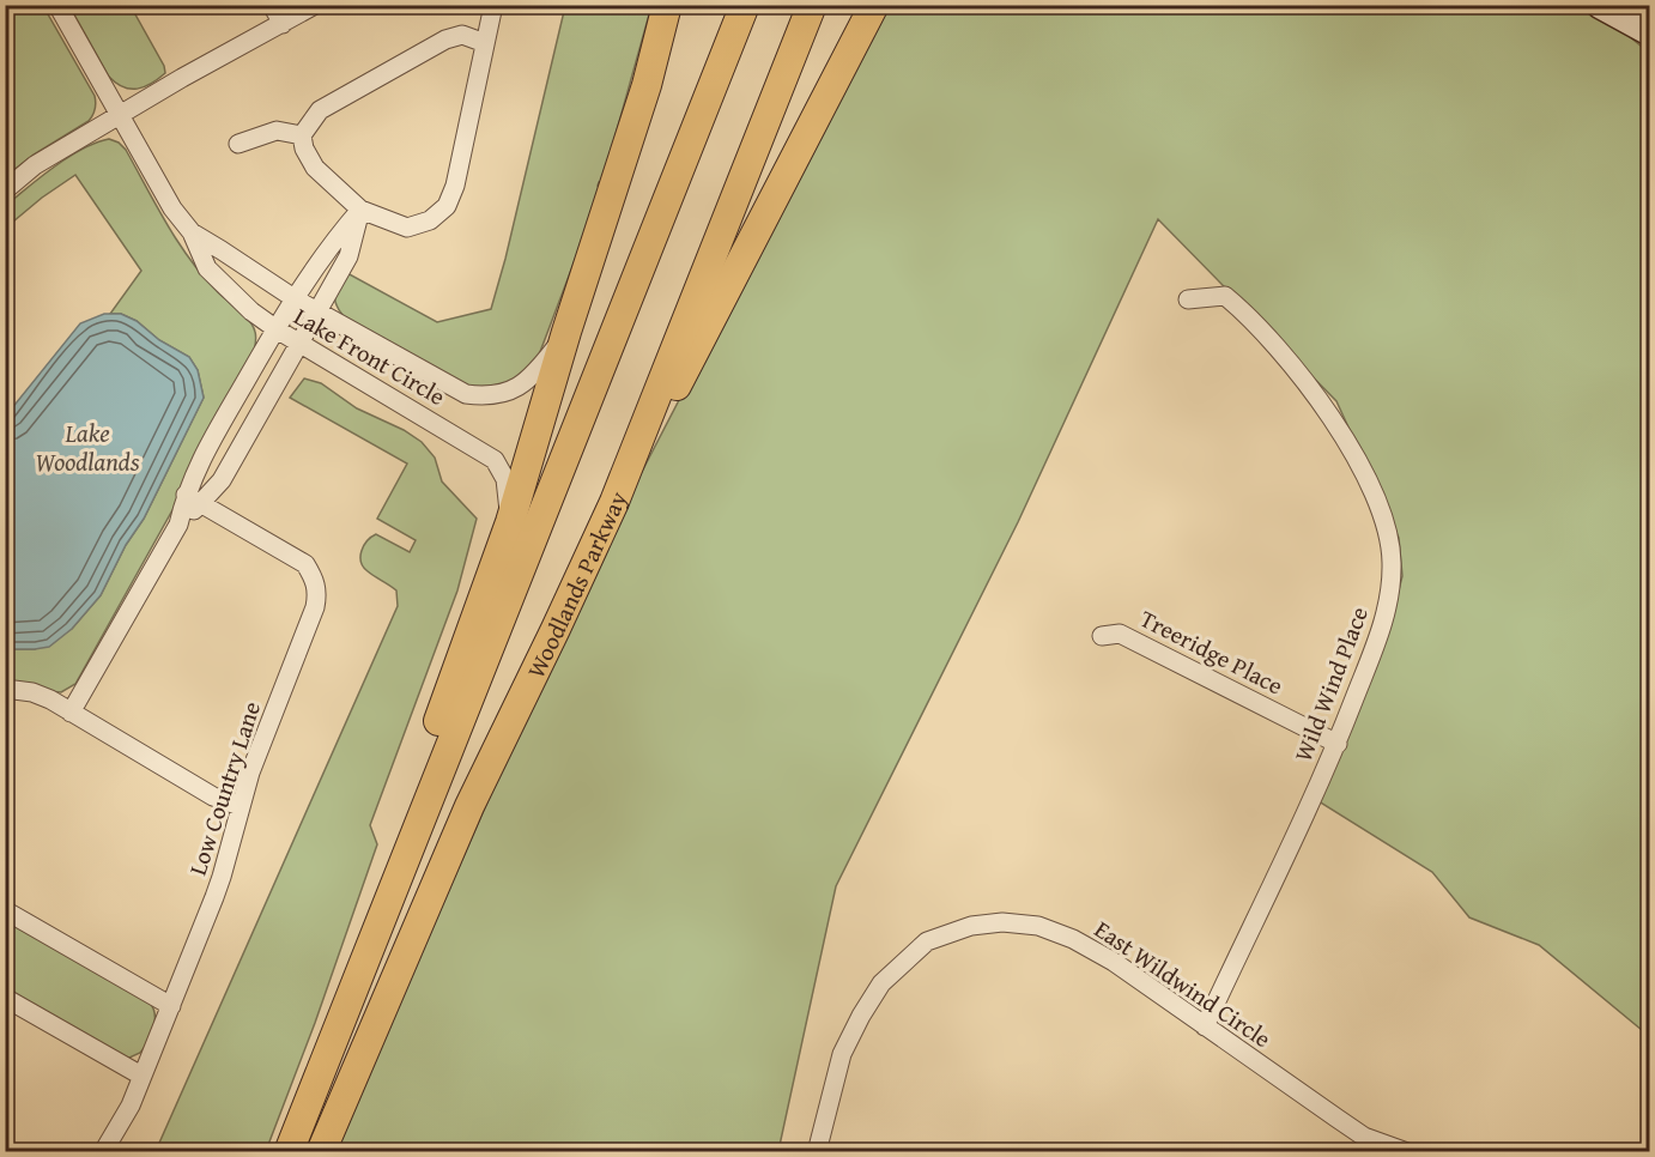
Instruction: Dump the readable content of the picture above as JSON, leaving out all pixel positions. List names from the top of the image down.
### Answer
{
  "streets": {
    "main road": ["Woodlands Parkway"],
    "street": [
      "Lake Front Circle",
      "Treeridge Place",
      "Wild Wind Place",
      "Low Country Lane",
      "East Wildwind Circle"
    ]
  },
  "crossings": [
    ["Treeridge Place", "Wild Wind Place"],
    ["Wild Wind Place", "East Wildwind Circle"]
  ],
  "water": ["Lake Woodlands"]
}
